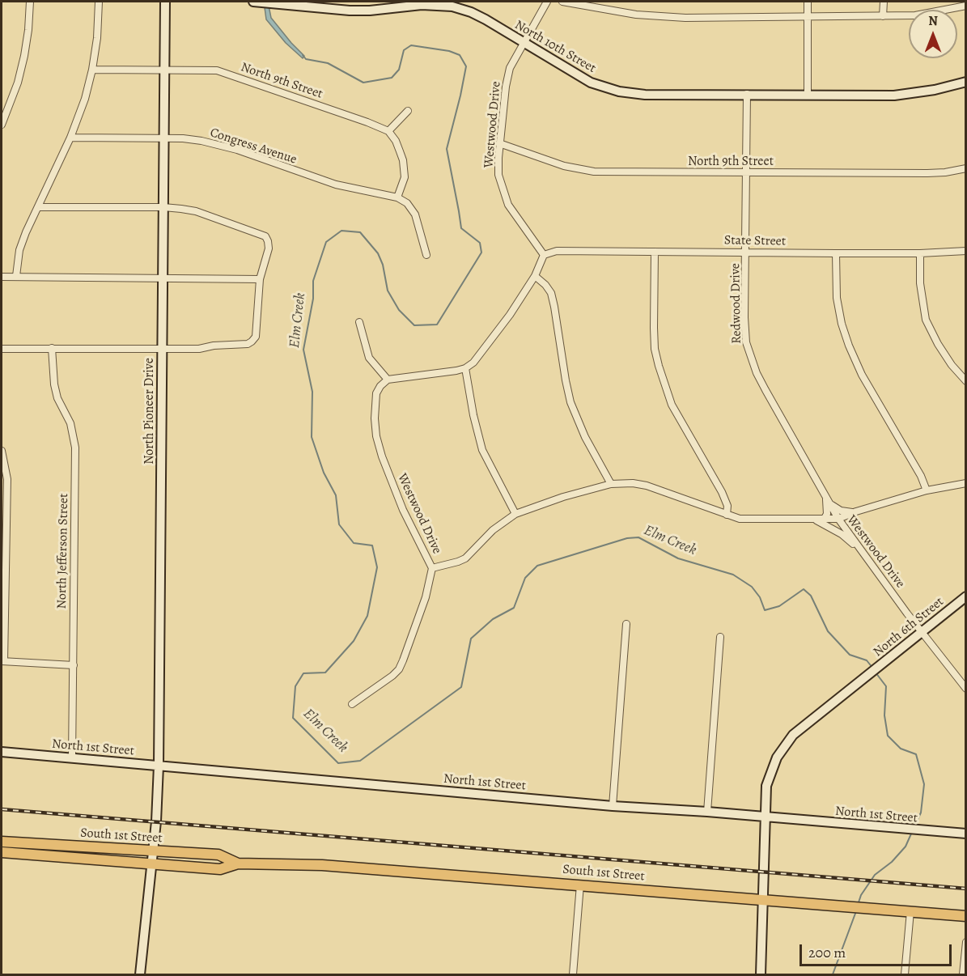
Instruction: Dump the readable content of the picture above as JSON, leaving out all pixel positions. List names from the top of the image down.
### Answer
{
  "streets": {
    "main road": [
      "North 10th Street",
      "North Pioneer Drive",
      "North 6th Street",
      "North 1st Street",
      "South 1st Street"
    ],
    "street": [
      "North 9th Street",
      "Westwood Drive",
      "Congress Avenue",
      "State Street",
      "Redwood Drive",
      "North Jefferson Street"
    ]
  },
  "crossings": [
    ["North 10th Street", "Westwood Drive"],
    ["North 10th Street", "Redwood Drive"],
    ["North 9th Street", "Westwood Drive"],
    ["North 9th Street", "Redwood Drive"],
    ["North 9th Street", "North Pioneer Drive"],
    ["Westwood Drive", "State Street"],
    ["Westwood Drive", "Redwood Drive"],
    ["Westwood Drive", "North 6th Street"],
    ["Congress Avenue", "North Pioneer Drive"],
    ["State Street", "Redwood Drive"],
    ["North Pioneer Drive", "North 1st Street"],
    ["North Pioneer Drive", "South 1st Street"],
    ["North Jefferson Street", "North 1st Street"],
    ["North 6th Street", "North 1st Street"],
    ["North 6th Street", "South 1st Street"]
  ],
  "water": ["Elm Creek"],
  "scale_bar": "200 m",
  "north": "top"
}
